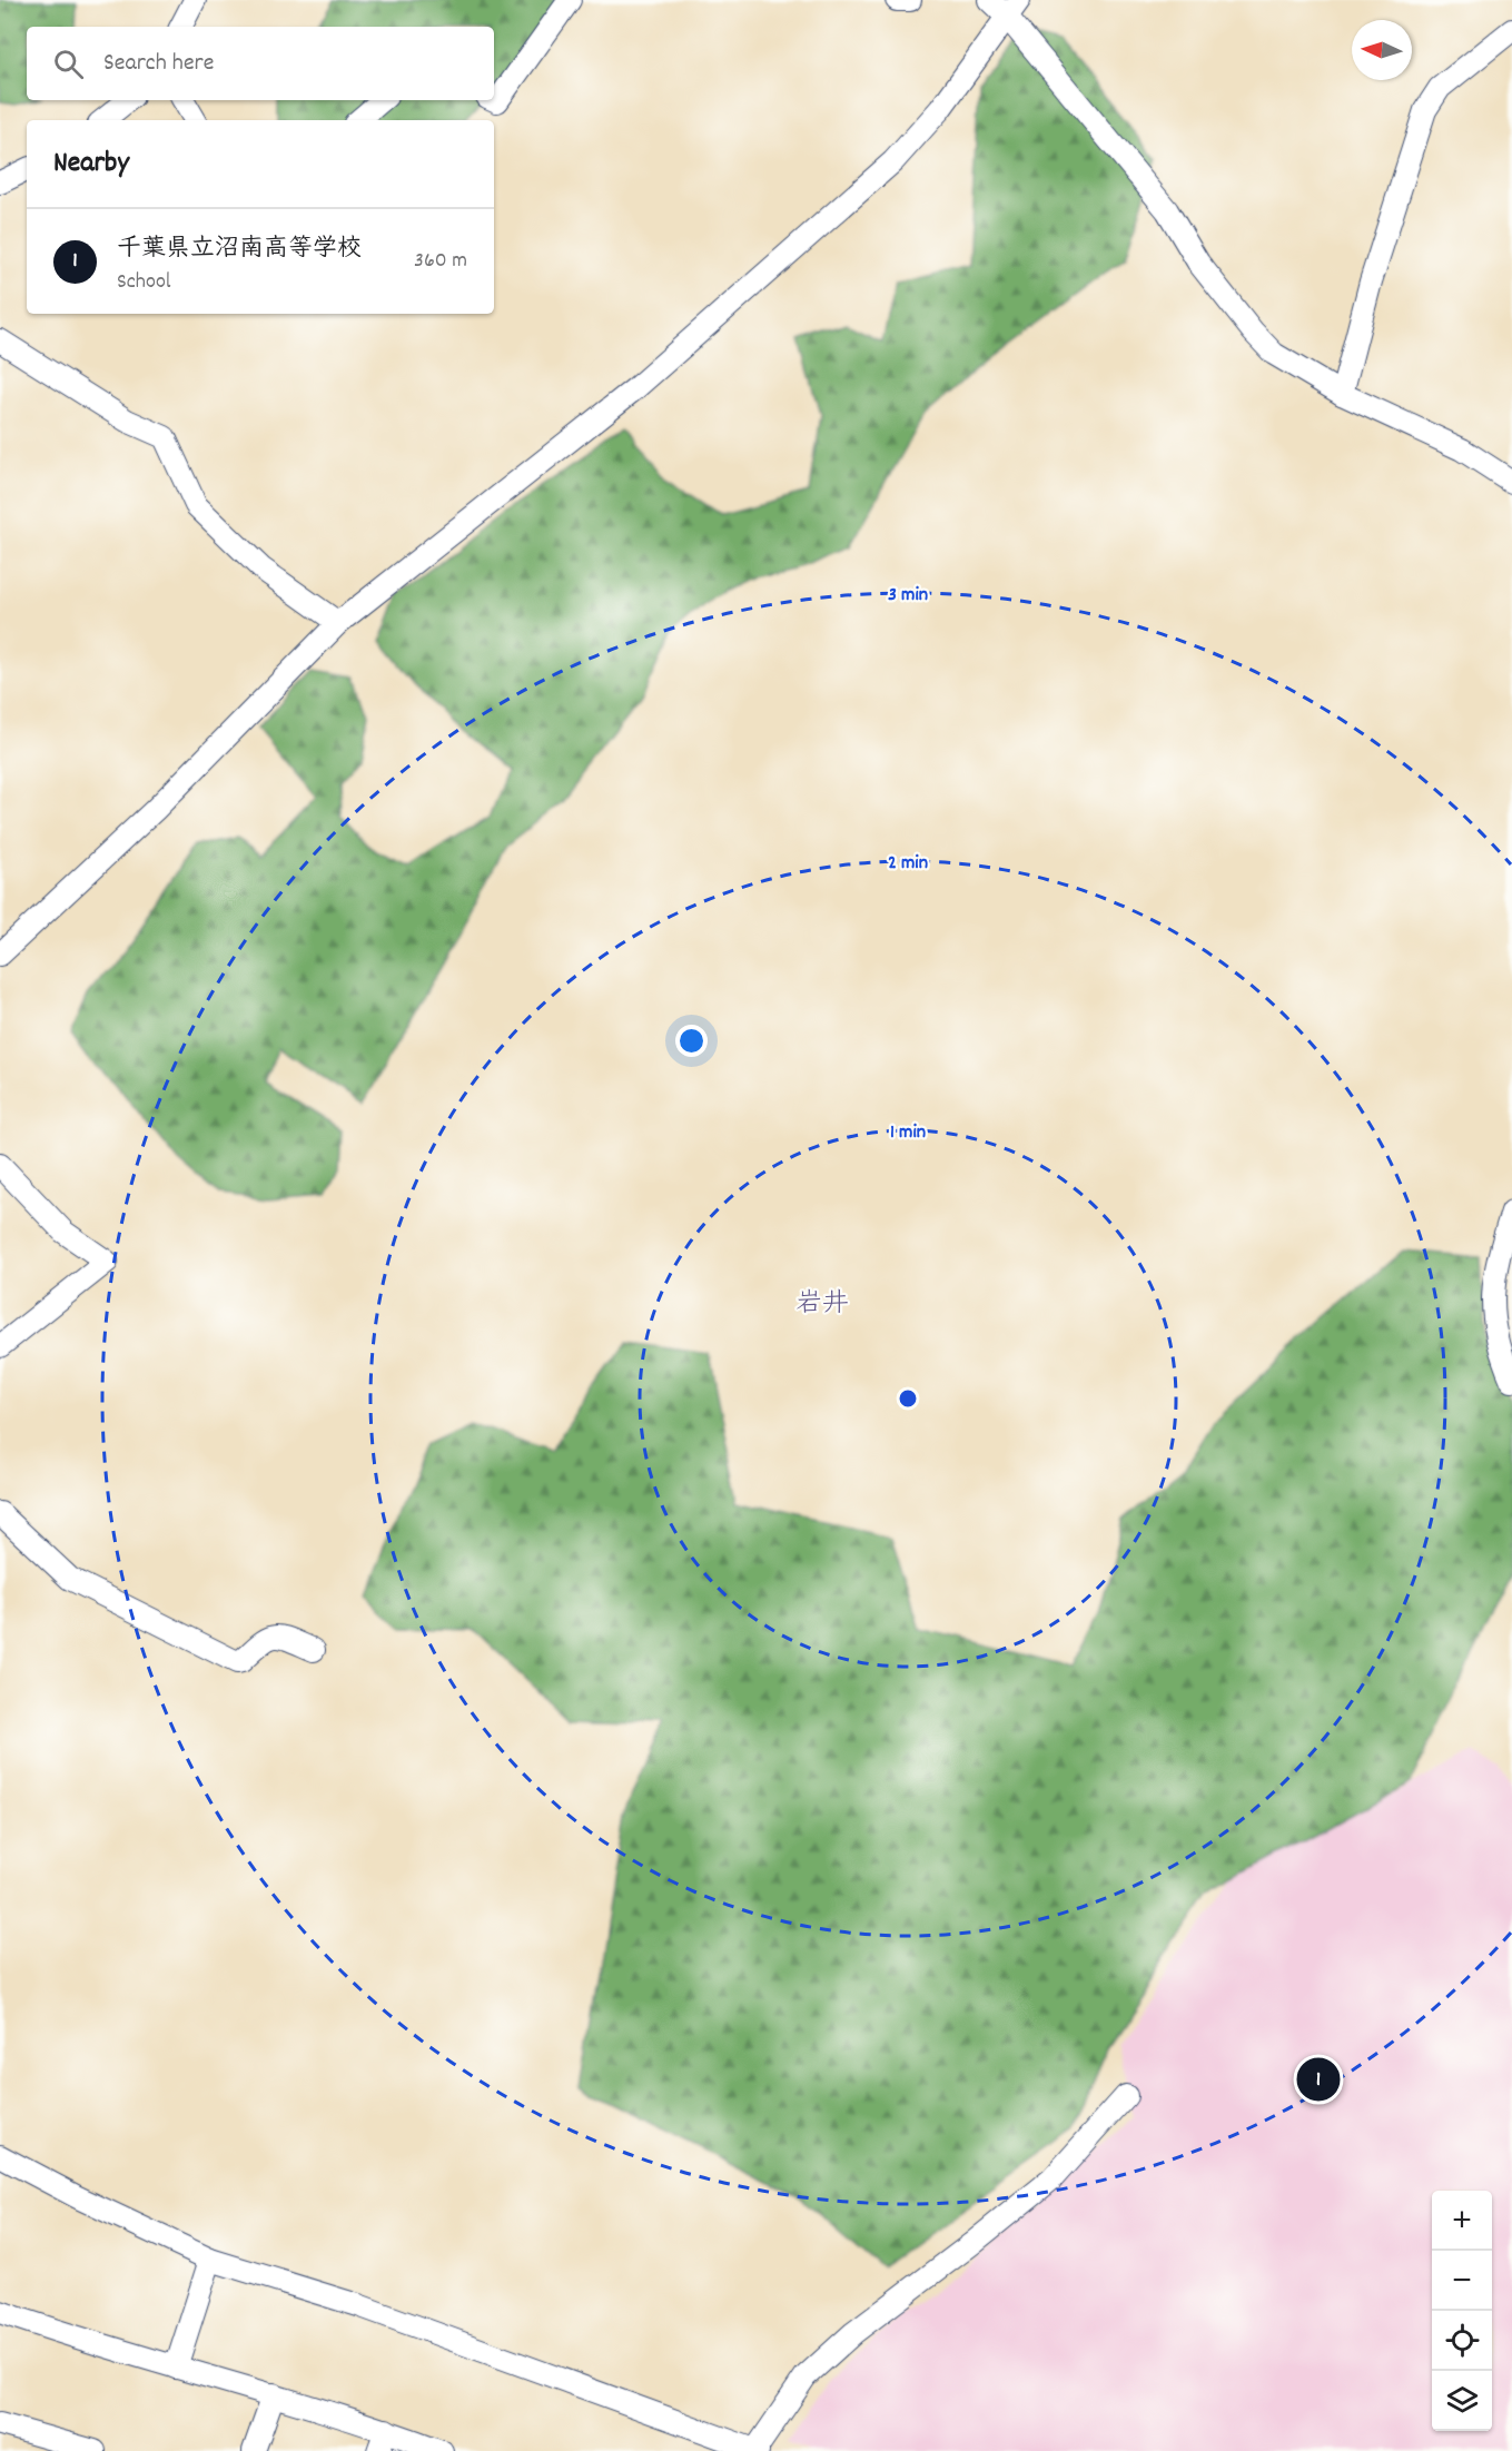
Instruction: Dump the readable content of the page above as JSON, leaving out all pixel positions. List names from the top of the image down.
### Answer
{
  "districts": ["岩井"],
  "north": "left",
  "page": {
    "search": "Search here",
    "heading": "Nearby",
    "list": [
      {
        "mark": "1",
        "name": "千葉県立沼南高等学校",
        "note": "School",
        "value": "360 m"
      }
    ],
    "pins": "1",
    "map_buttons": ["+", "−"]
  },
  "rings": ["3 min", "2 min", "1 min"]
}
